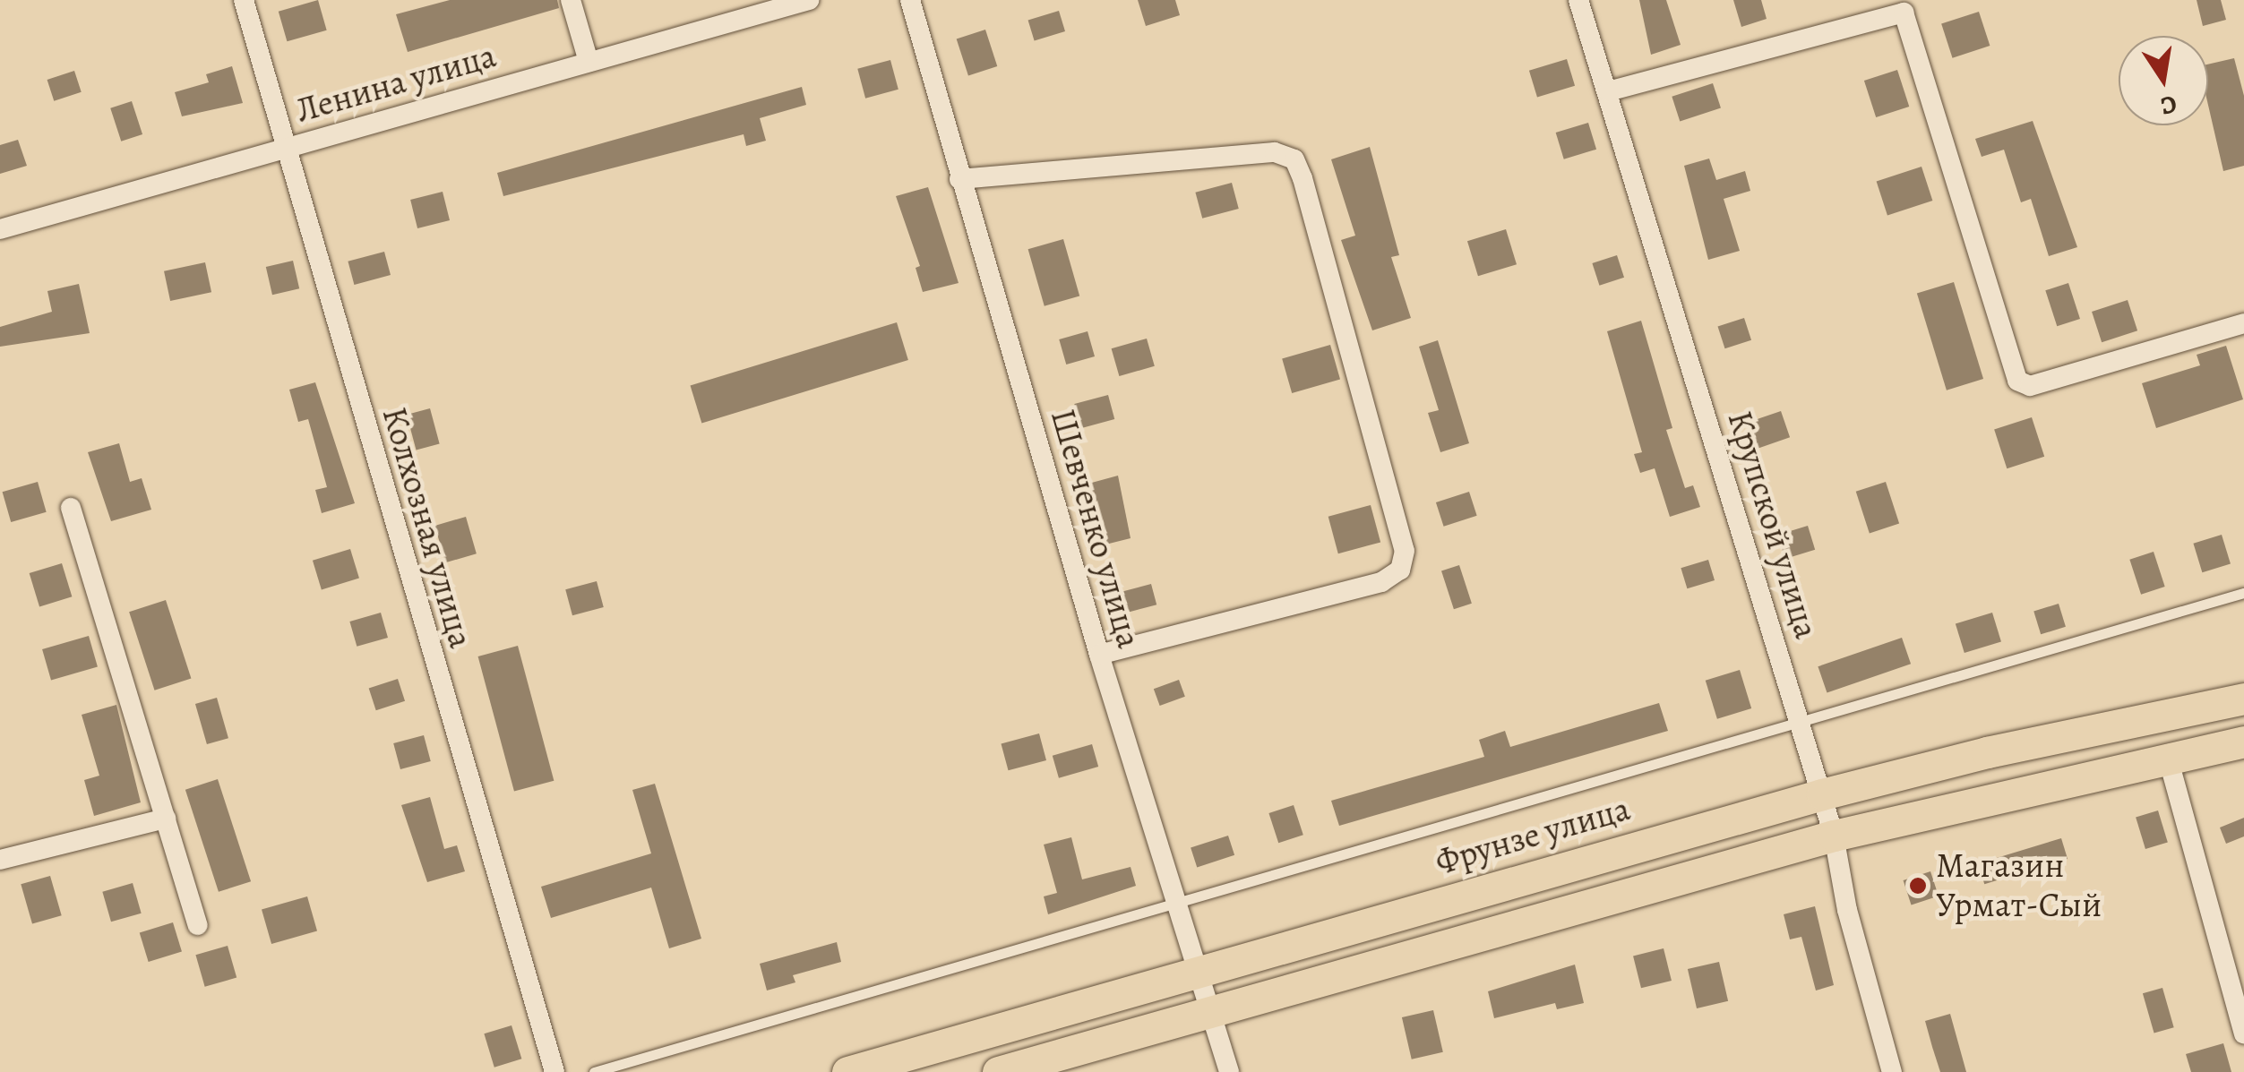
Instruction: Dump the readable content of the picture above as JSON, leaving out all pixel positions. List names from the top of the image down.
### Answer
{
  "streets": {
    "main road": ["Фрунзе улица"],
    "street": [
      "Ленина улица",
      "Крупской улица",
      "Колхозная улица",
      "Шевченко улица"
    ]
  },
  "crossings": [
    ["Ленина улица", "Колхозная улица"],
    ["Крупской улица", "Фрунзе улица"],
    ["Шевченко улица", "Фрунзе улица"]
  ],
  "places": ["Магазин Урмат-Сый"],
  "north": "bottom"
}
